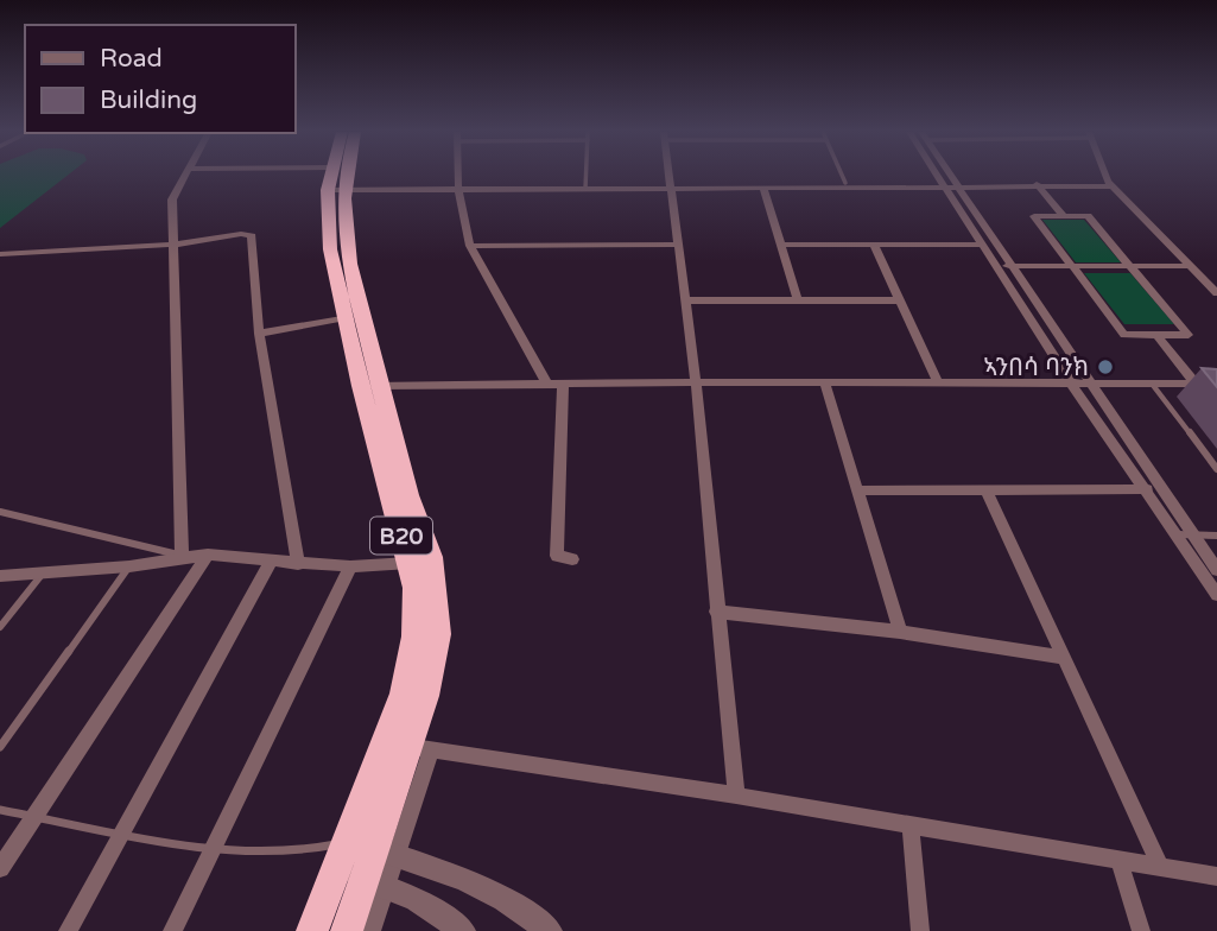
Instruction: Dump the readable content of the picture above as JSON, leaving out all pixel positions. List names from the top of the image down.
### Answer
{
  "streets": {
    "highway": ["B20"]
  },
  "places": ["ኣንበሳ ባንክ"],
  "legend": ["Road", "Building"]
}
